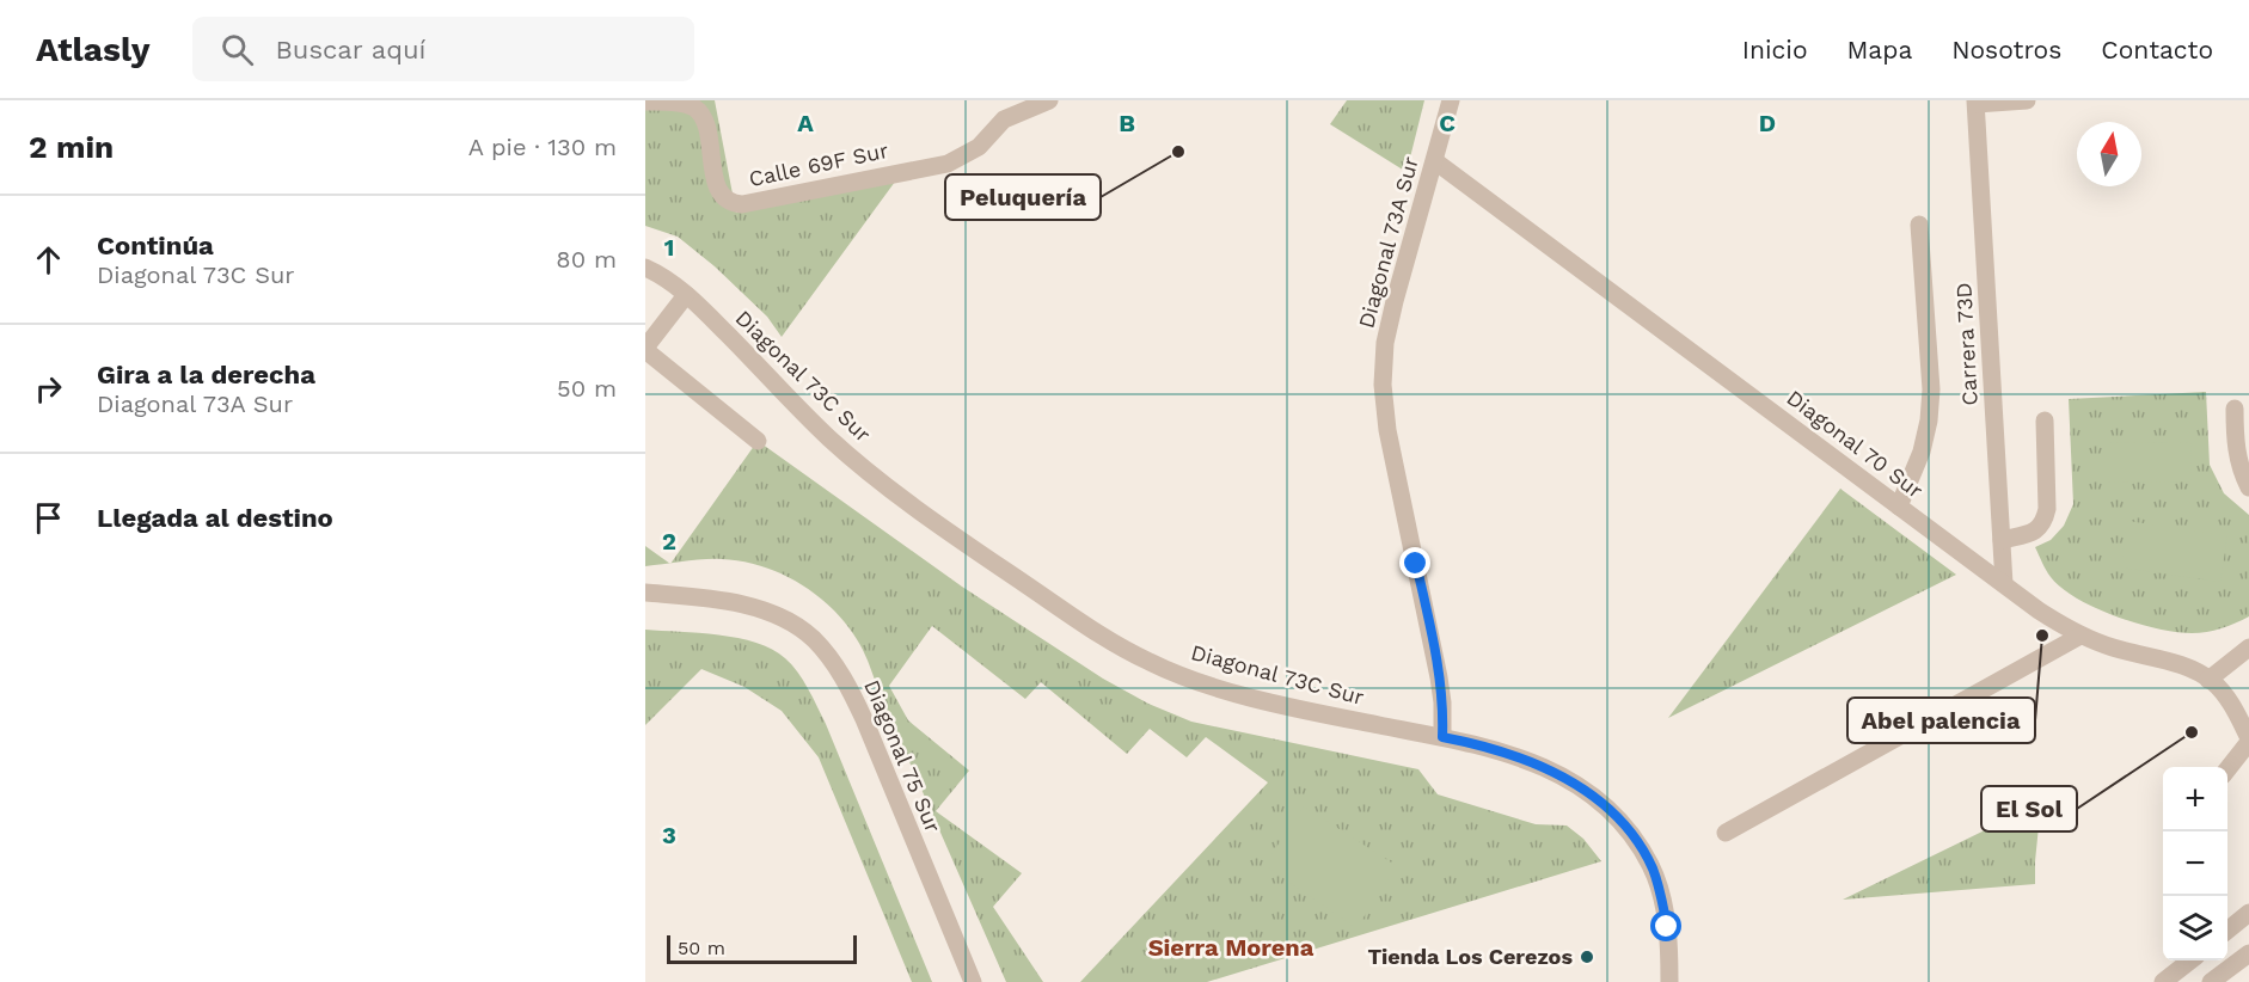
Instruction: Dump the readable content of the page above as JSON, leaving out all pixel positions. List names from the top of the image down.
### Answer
{
  "streets": {
    "street": [
      "Calle 69F Sur",
      "Diagonal 73A Sur",
      "Carrera 73D",
      "Diagonal 73C Sur",
      "Diagonal 70 Sur",
      "Diagonal 75 Sur"
    ]
  },
  "crossings": [
    ["Diagonal 73A Sur", "Diagonal 73C Sur"],
    ["Diagonal 73A Sur", "Diagonal 70 Sur"],
    ["Carrera 73D", "Diagonal 70 Sur"]
  ],
  "districts": ["Sierra Morena"],
  "places": [
    "Peluquería",
    "Abel palencia",
    "El Sol",
    "Tienda Los Cerezos"
  ],
  "scale_bar": "50 m",
  "north": "top",
  "page": {
    "header": "Atlasly",
    "search": "Buscar aquí",
    "nav": [
      "Inicio",
      "Mapa",
      "Nosotros",
      "Contacto"
    ],
    "heading": ["2 min", "A pie · 130 m"],
    "list": [
      ["Continúa", "Diagonal 73C Sur", "80 m"],
      ["Gira a la derecha", "Diagonal 73A Sur", "50 m"],
      "Llegada al destino"
    ],
    "map_buttons": ["+", "−"],
    "scale": "50 m"
  },
  "grid": {
    "columns": [
      "A",
      "B",
      "C",
      "D"
    ],
    "rows": ["1", "2", "3"]
  }
}
